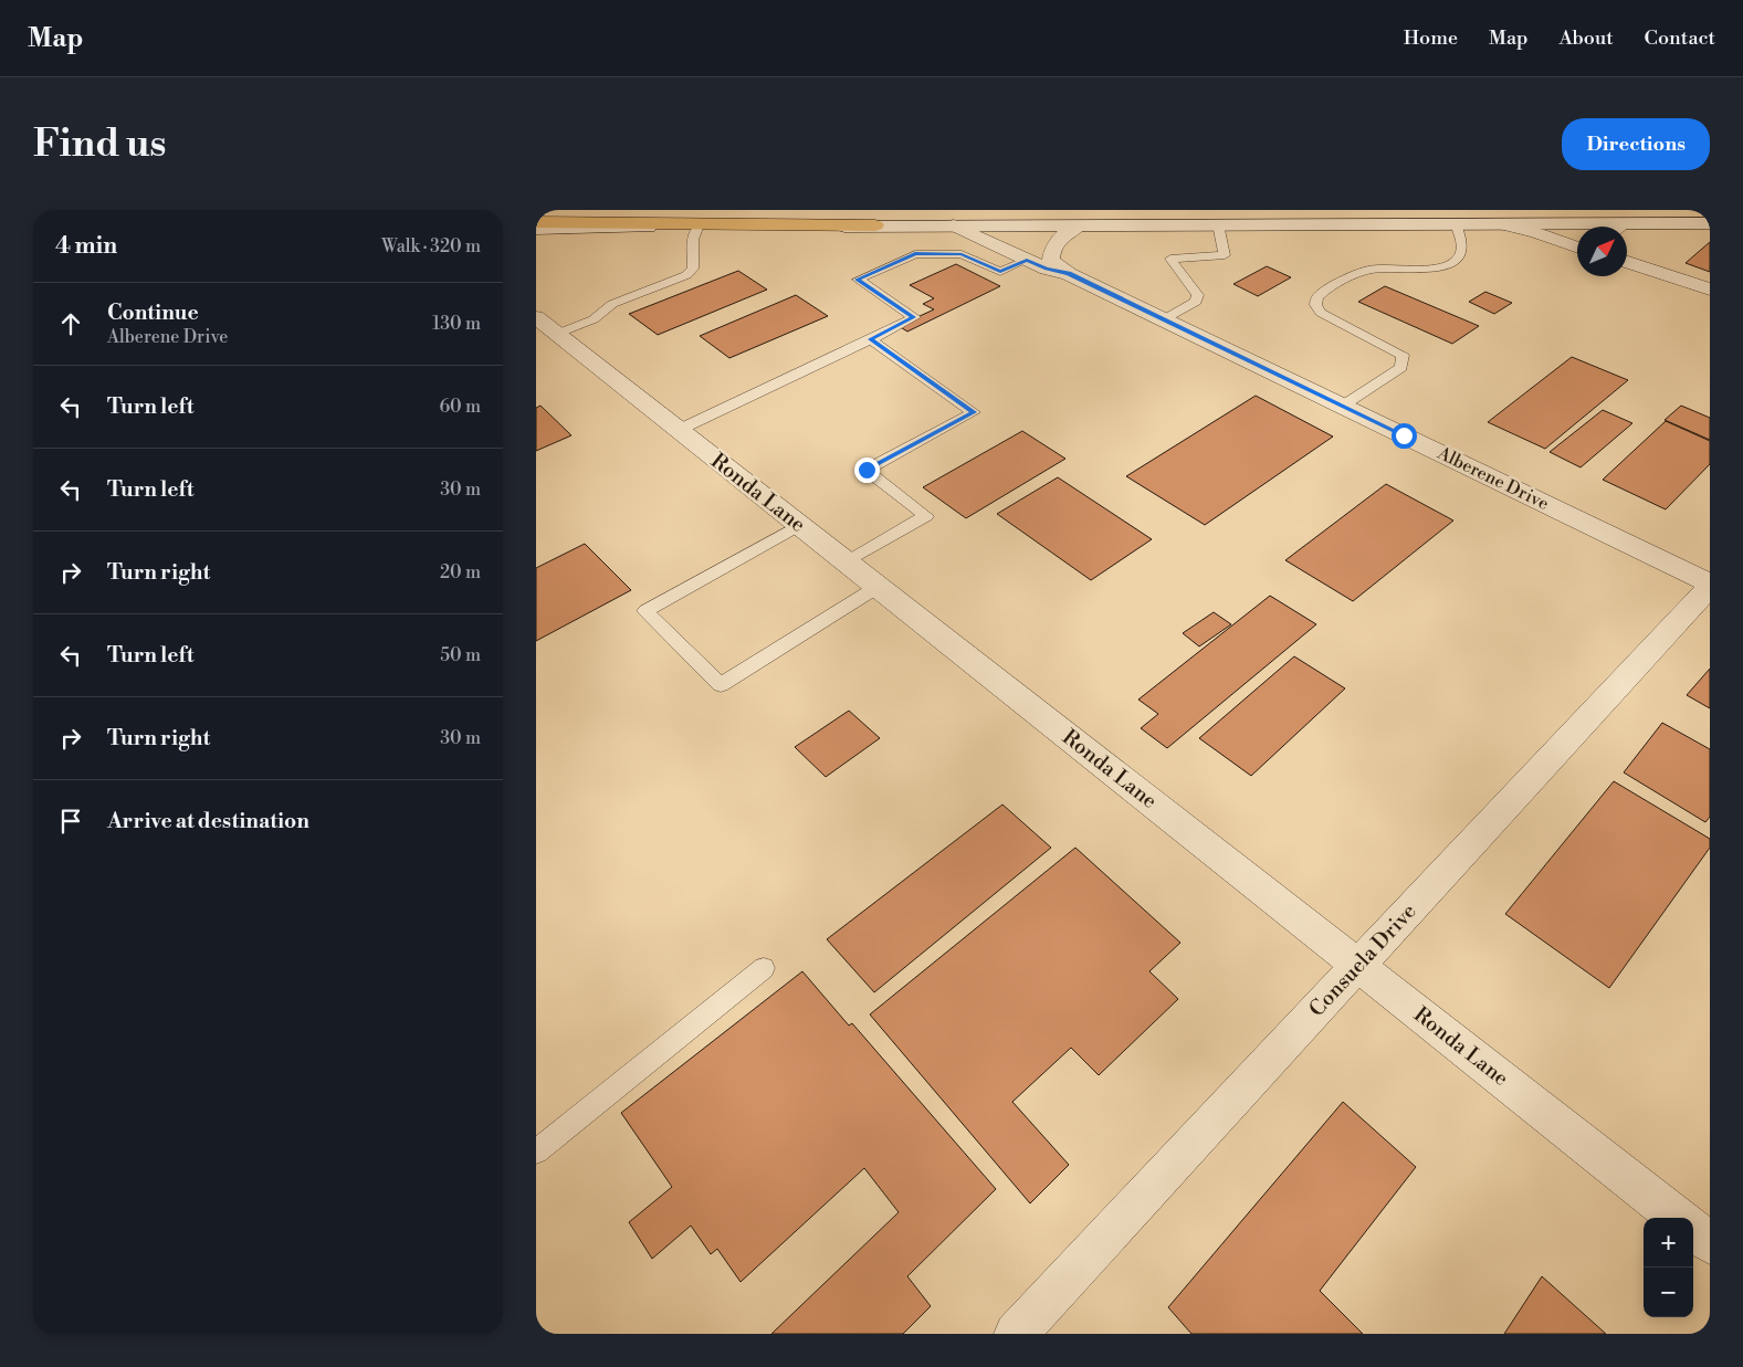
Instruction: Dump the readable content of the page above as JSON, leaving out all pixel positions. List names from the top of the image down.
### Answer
{
  "streets": {
    "street": ["Alberene Drive", "Ronda Lane", "Consuela Drive"]
  },
  "crossings": [
    ["Alberene Drive", "Consuela Drive"],
    ["Ronda Lane", "Consuela Drive"]
  ],
  "north": "top right",
  "page": {
    "header": "Map",
    "nav": [
      "Home",
      "Map",
      "About",
      "Contact"
    ],
    "buttons": "Directions",
    "title": "Find us",
    "heading": ["4 min", "Walk · 320 m"],
    "list": [
      ["Continue", "Alberene Drive", "130 m"],
      ["Turn left", "60 m"],
      ["Turn left", "30 m"],
      ["Turn right", "20 m"],
      ["Turn left", "50 m"],
      ["Turn right", "30 m"],
      "Arrive at destination"
    ],
    "map_buttons": ["+", "−"]
  }
}
